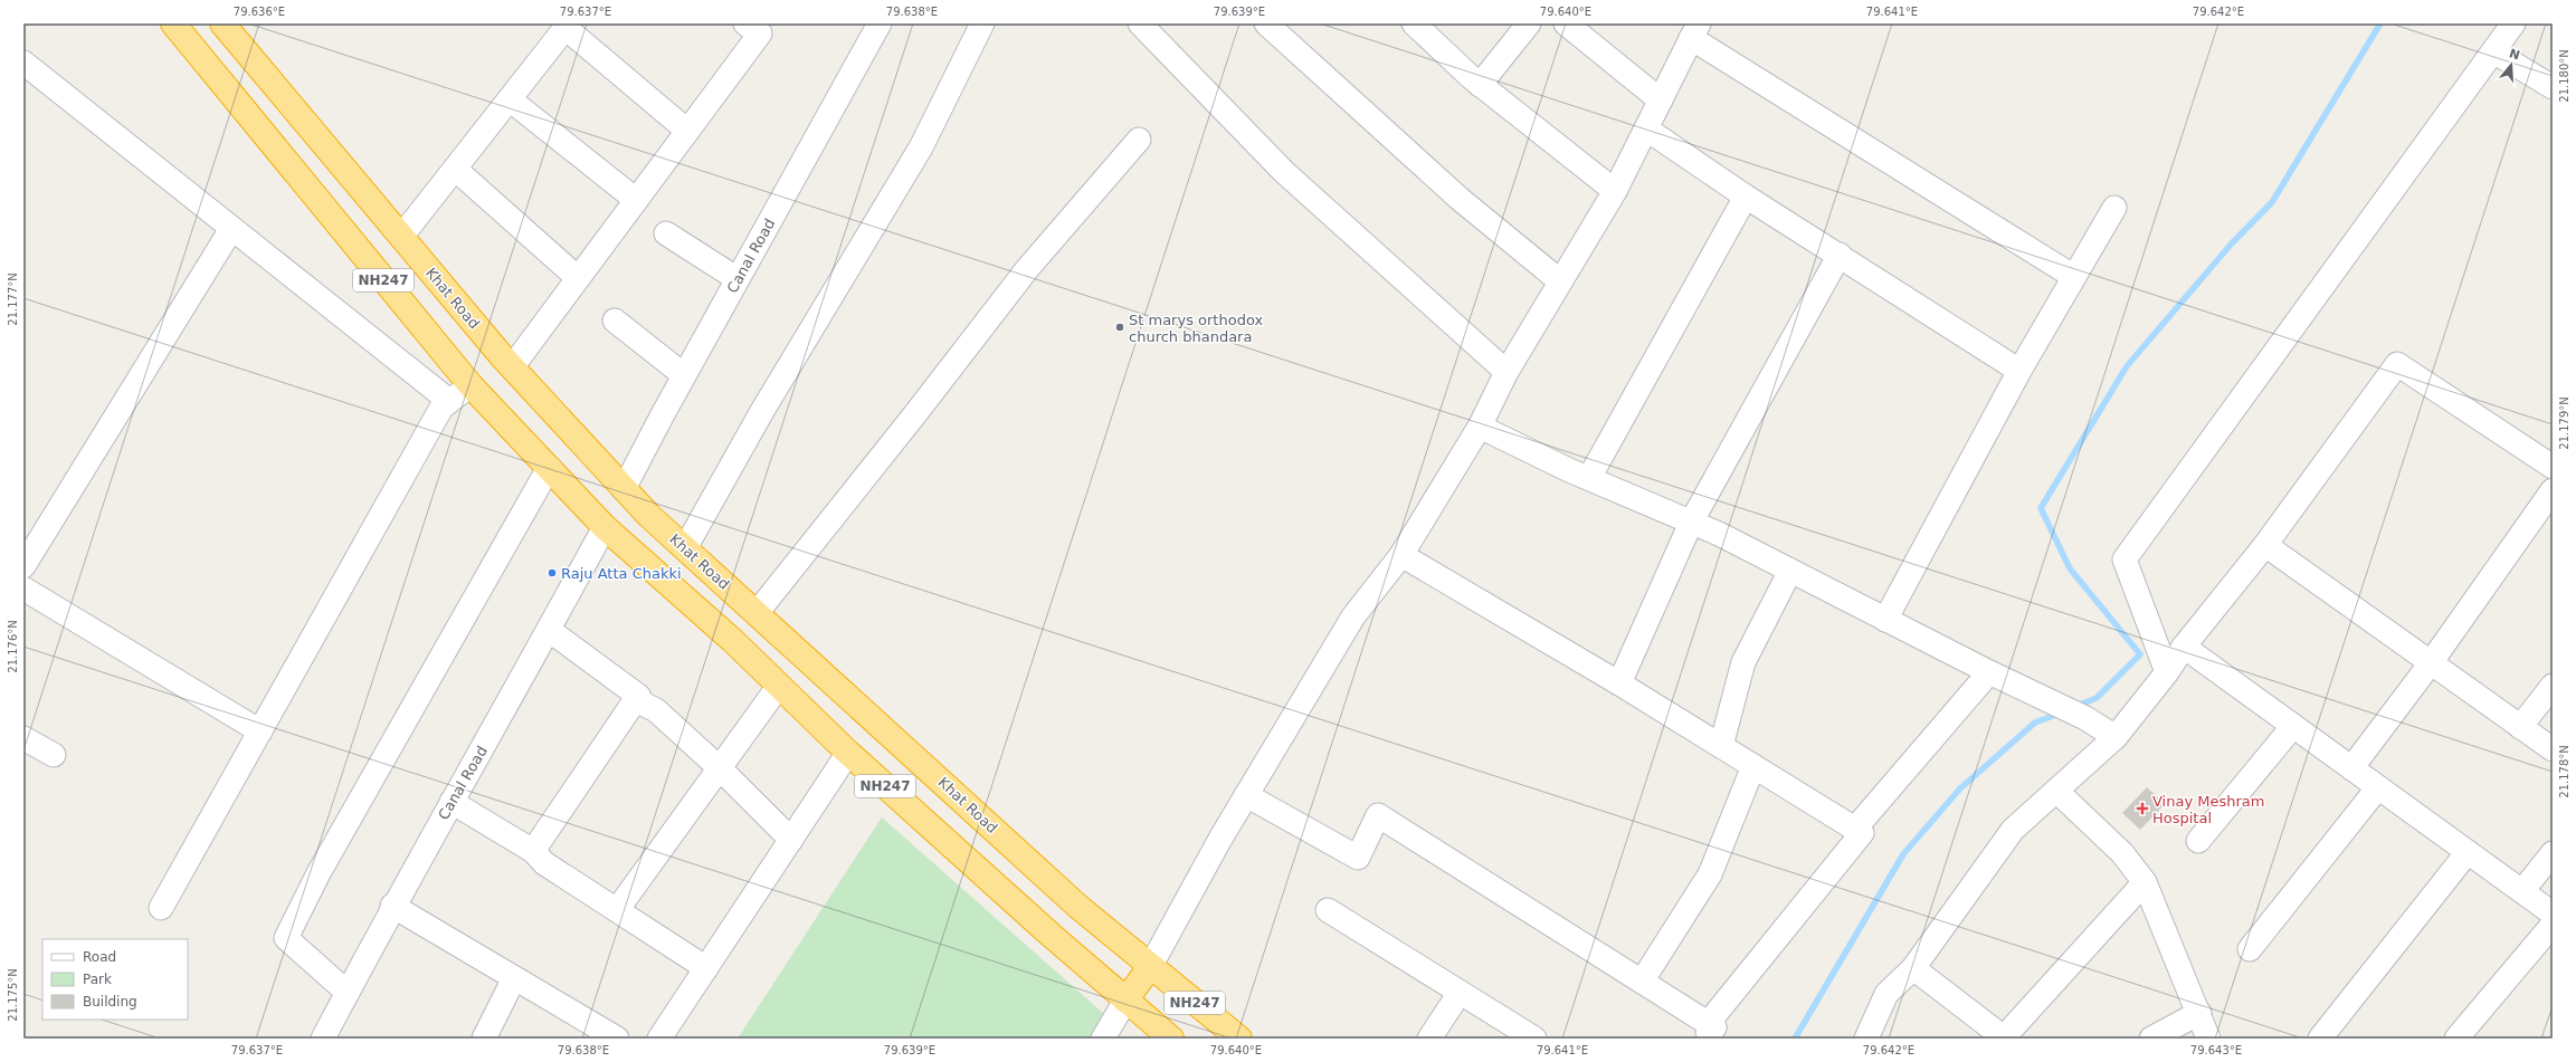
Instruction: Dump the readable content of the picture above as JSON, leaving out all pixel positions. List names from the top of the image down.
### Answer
{
  "streets": {
    "highway": ["NH247", "Khat Road"],
    "street": ["Canal Road"]
  },
  "crossings": [
    ["Canal Road", "NH247"],
    ["Canal Road", "Khat Road"]
  ],
  "places": {
    "other": ["St marys orthodox church bhandara", "Raju Atta Chakki"],
    "health": ["Vinay Meshram Hospital"]
  },
  "legend": ["Road", "Park", "Building"],
  "north": "top",
  "coordinates": [
    "79.636°E",
    "79.637°E",
    "79.638°E",
    "79.639°E",
    "79.640°E",
    "79.641°E",
    "79.642°E",
    "21.180°N",
    "21.177°N",
    "21.179°N",
    "21.176°N",
    "21.178°N",
    "21.175°N",
    "79.643°E"
  ]
}
